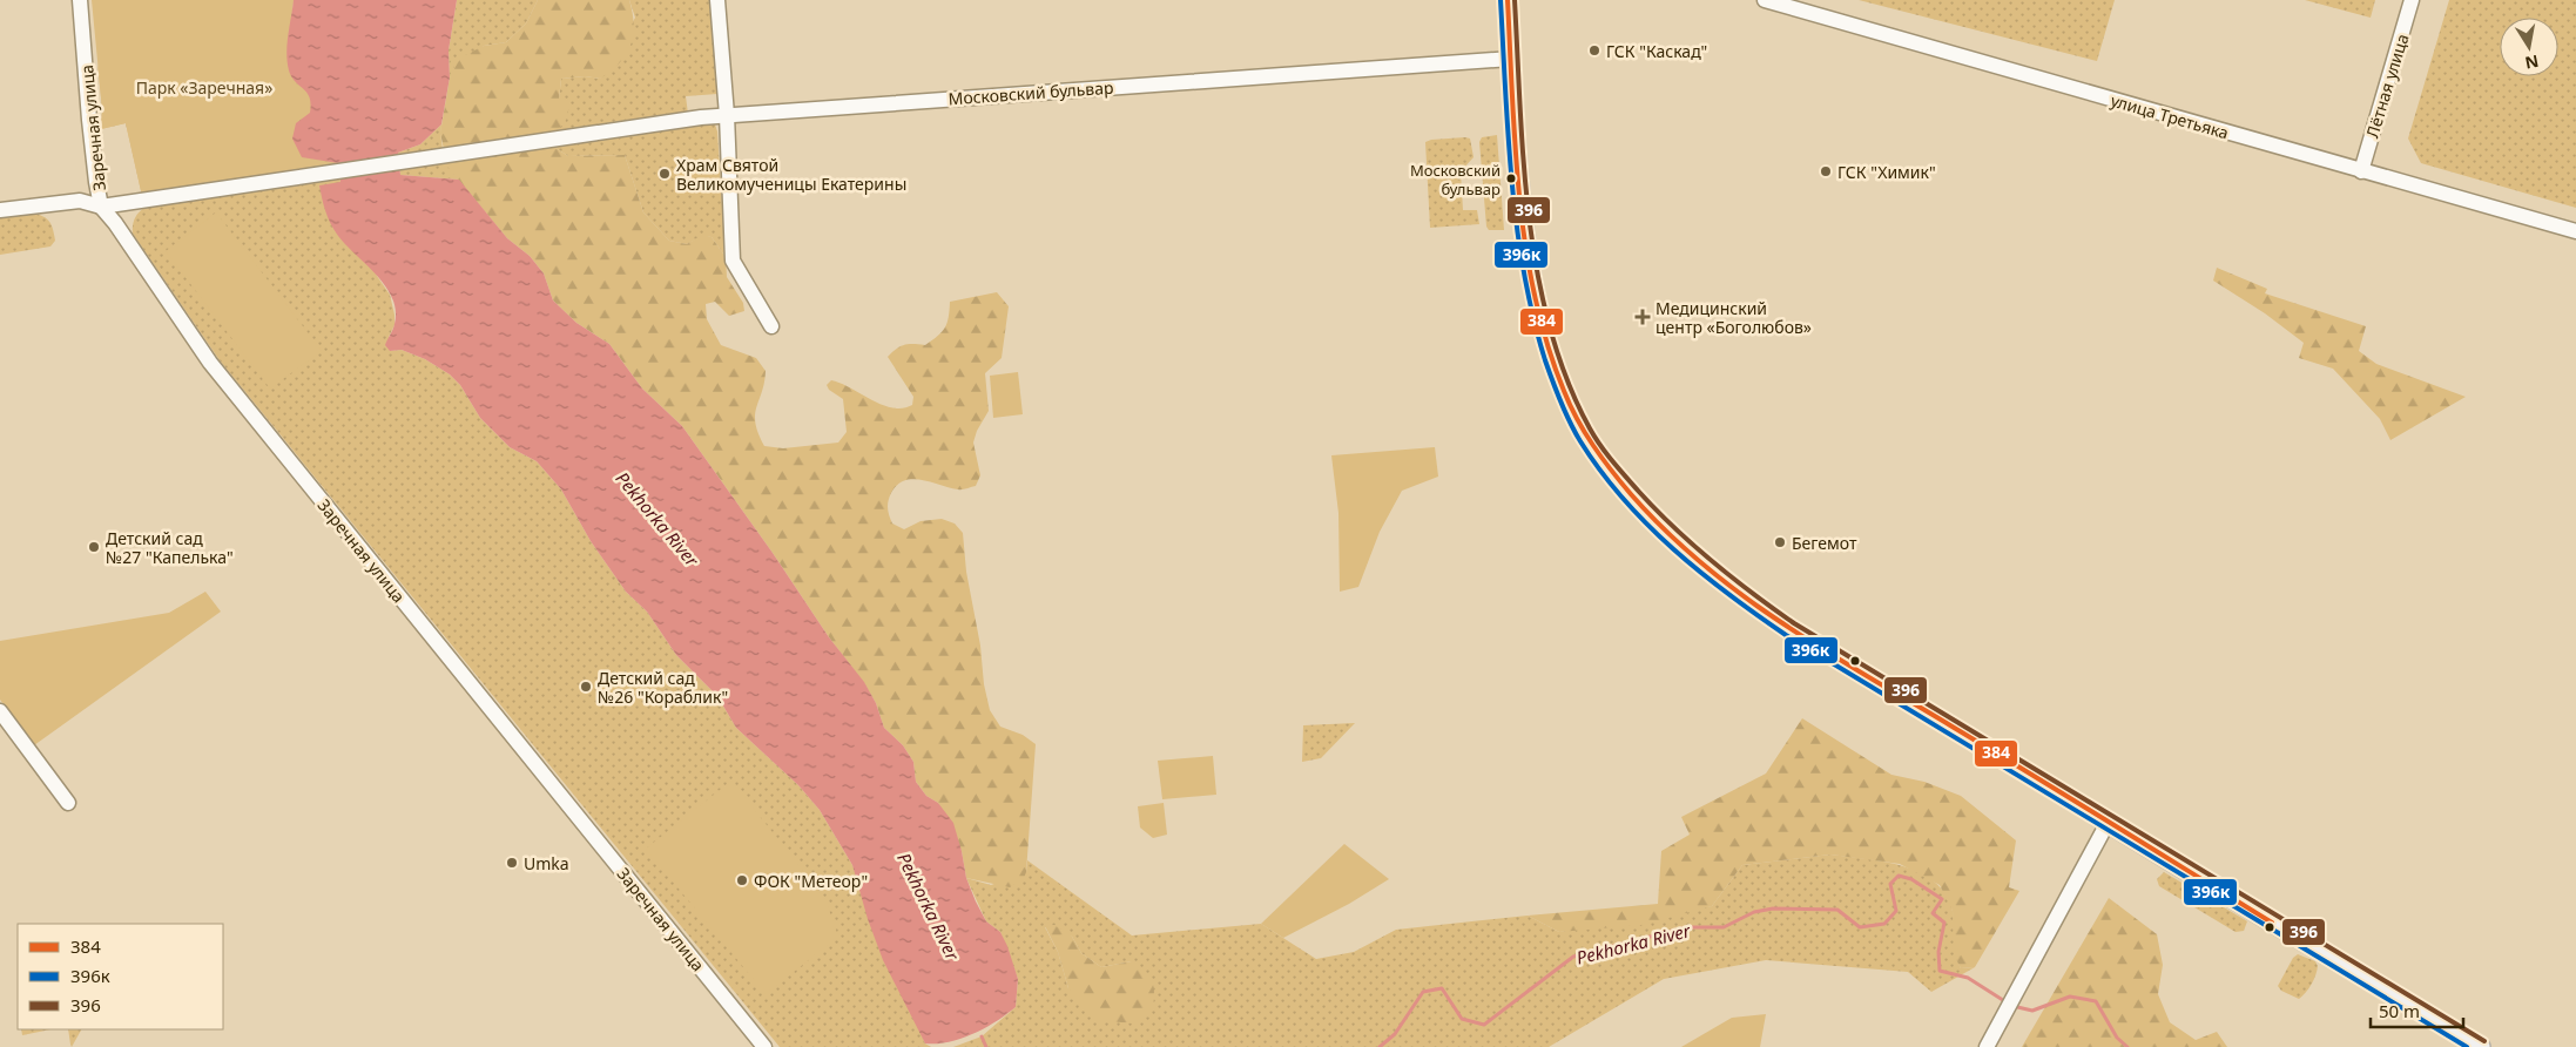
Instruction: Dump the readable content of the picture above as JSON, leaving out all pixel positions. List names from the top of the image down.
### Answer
{
  "streets": {
    "street": [
      "Лётная улица",
      "Московский бульвар",
      "улица Третьяка",
      "Заречная улица"
    ]
  },
  "crossings": [
    ["Лётная улица", "улица Третьяка"],
    ["Московский бульвар", "Заречная улица"]
  ],
  "water": ["Pekhorka River"],
  "parks": ["Парк «Заречная»"],
  "places": {
    "other": [
      "ГСК \"Каскад\"",
      "ГСК \"Химик\"",
      "Храм Святой Великомученицы Екатерины",
      "Московский бульвар",
      "Бегемот",
      "Детский сад №27 \"Капелька\"",
      "Детский сад №26 \"Кораблик\"",
      "Umka",
      "ФОК \"Метеор\""
    ],
    "health": ["Медицинский центр «Боголюбов»"]
  },
  "lines": ["transit line 384", "transit line 396к", "transit line 396"],
  "legend": ["384", "396к", "396"],
  "scale_bar": "50 m",
  "north": "bottom"
}
